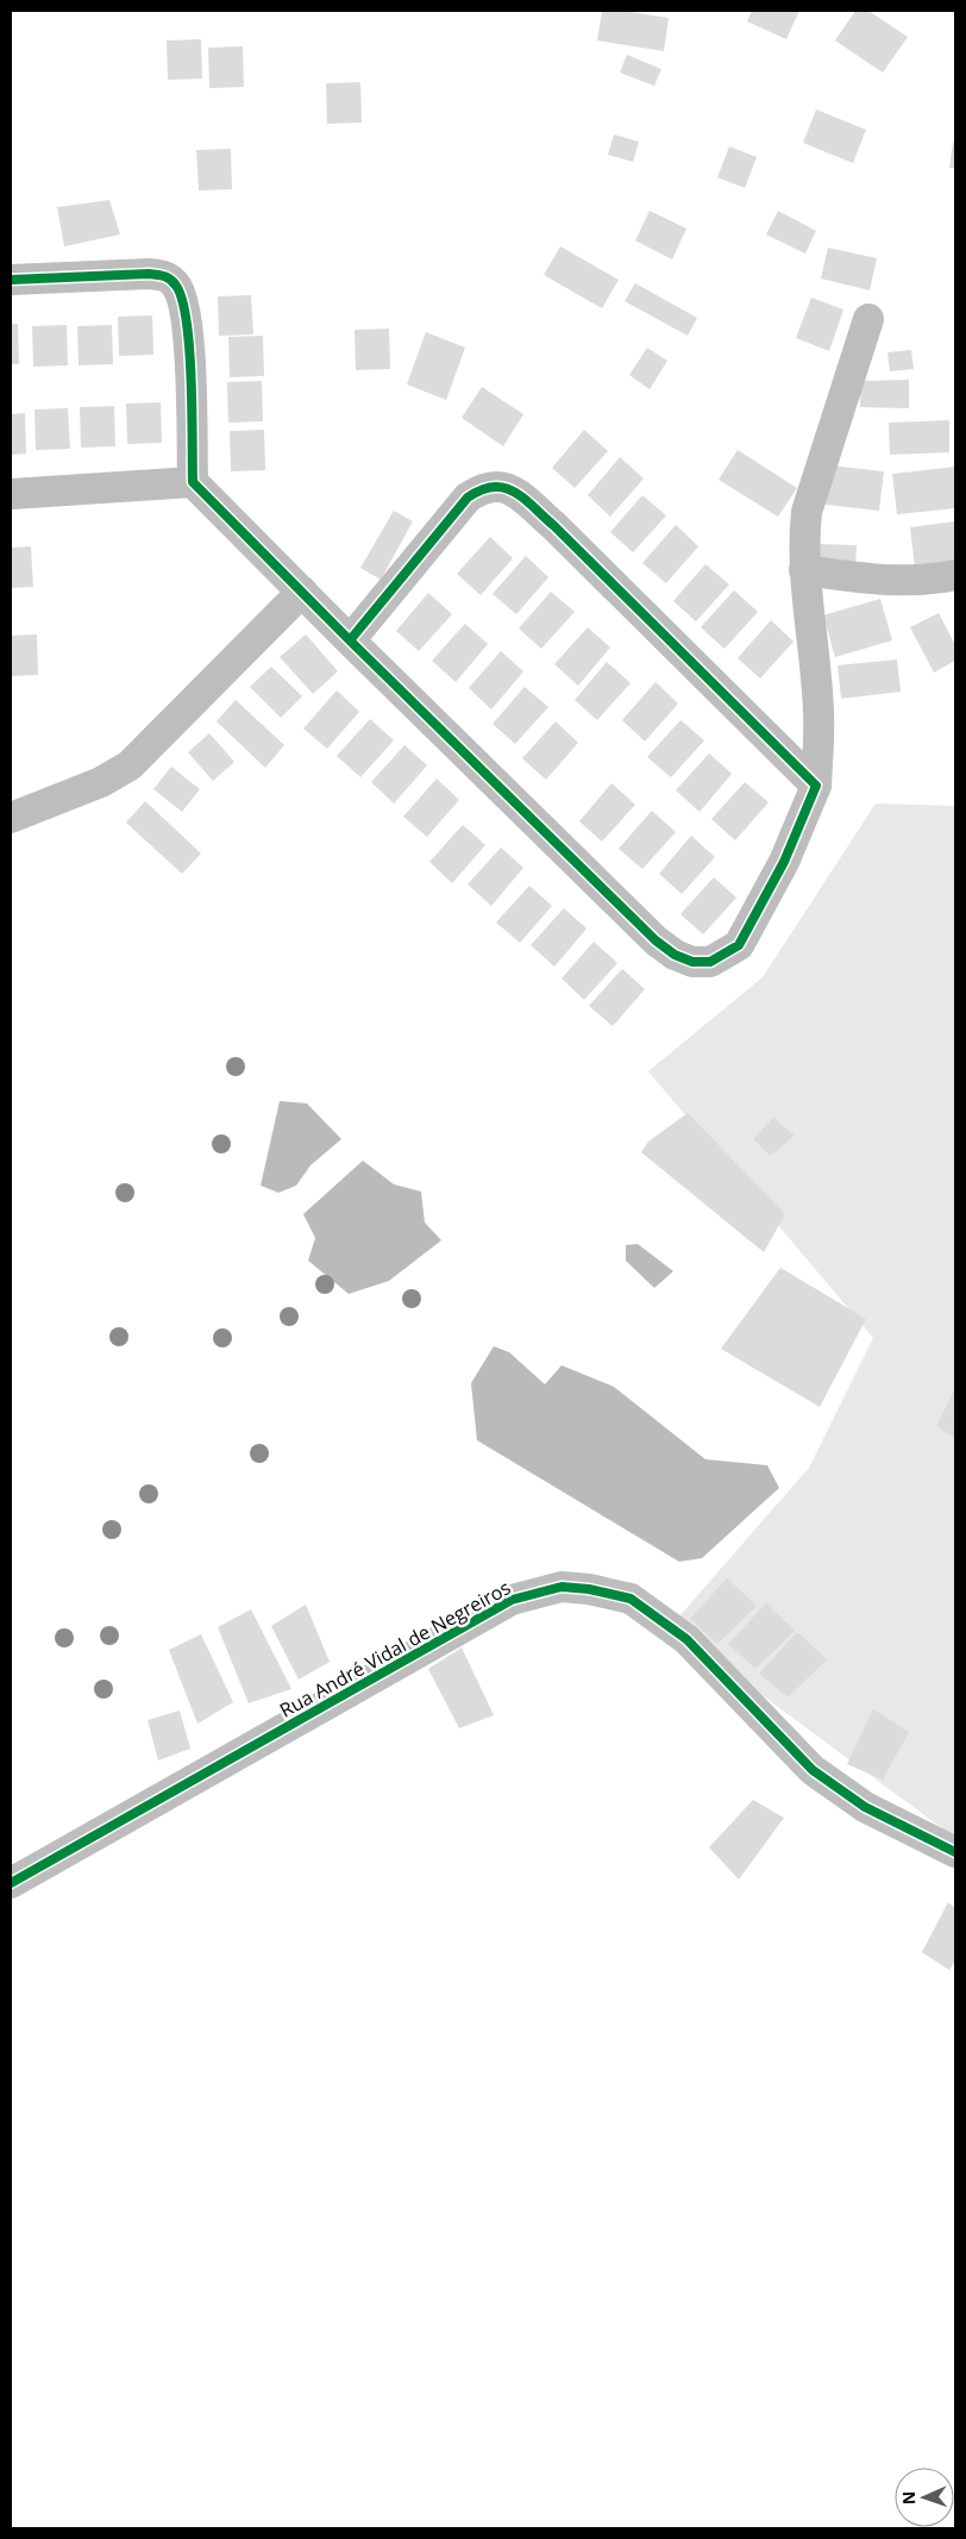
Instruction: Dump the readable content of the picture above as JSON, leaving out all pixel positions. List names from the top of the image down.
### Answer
{
  "streets": {
    "street": ["Rua André Vidal de Negreiros"]
  },
  "north": "left"
}
